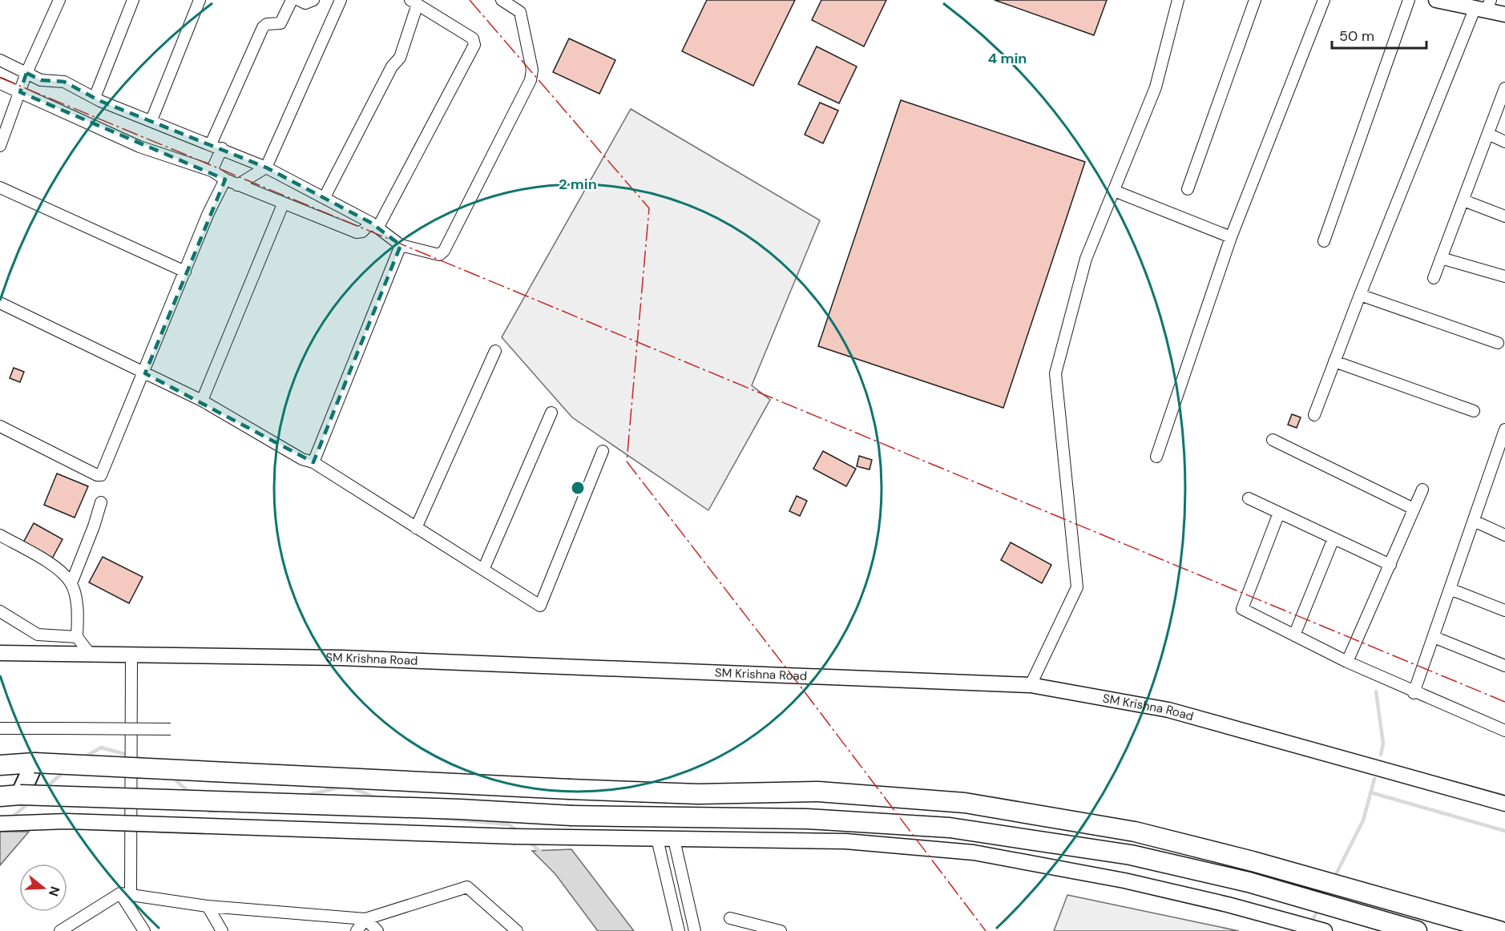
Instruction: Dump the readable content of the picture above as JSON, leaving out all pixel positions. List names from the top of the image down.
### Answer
{
  "streets": {
    "street": ["SM Krishna Road"]
  },
  "scale_bar": "50 m",
  "north": "right",
  "rings": ["4 min", "2 min"]
}
